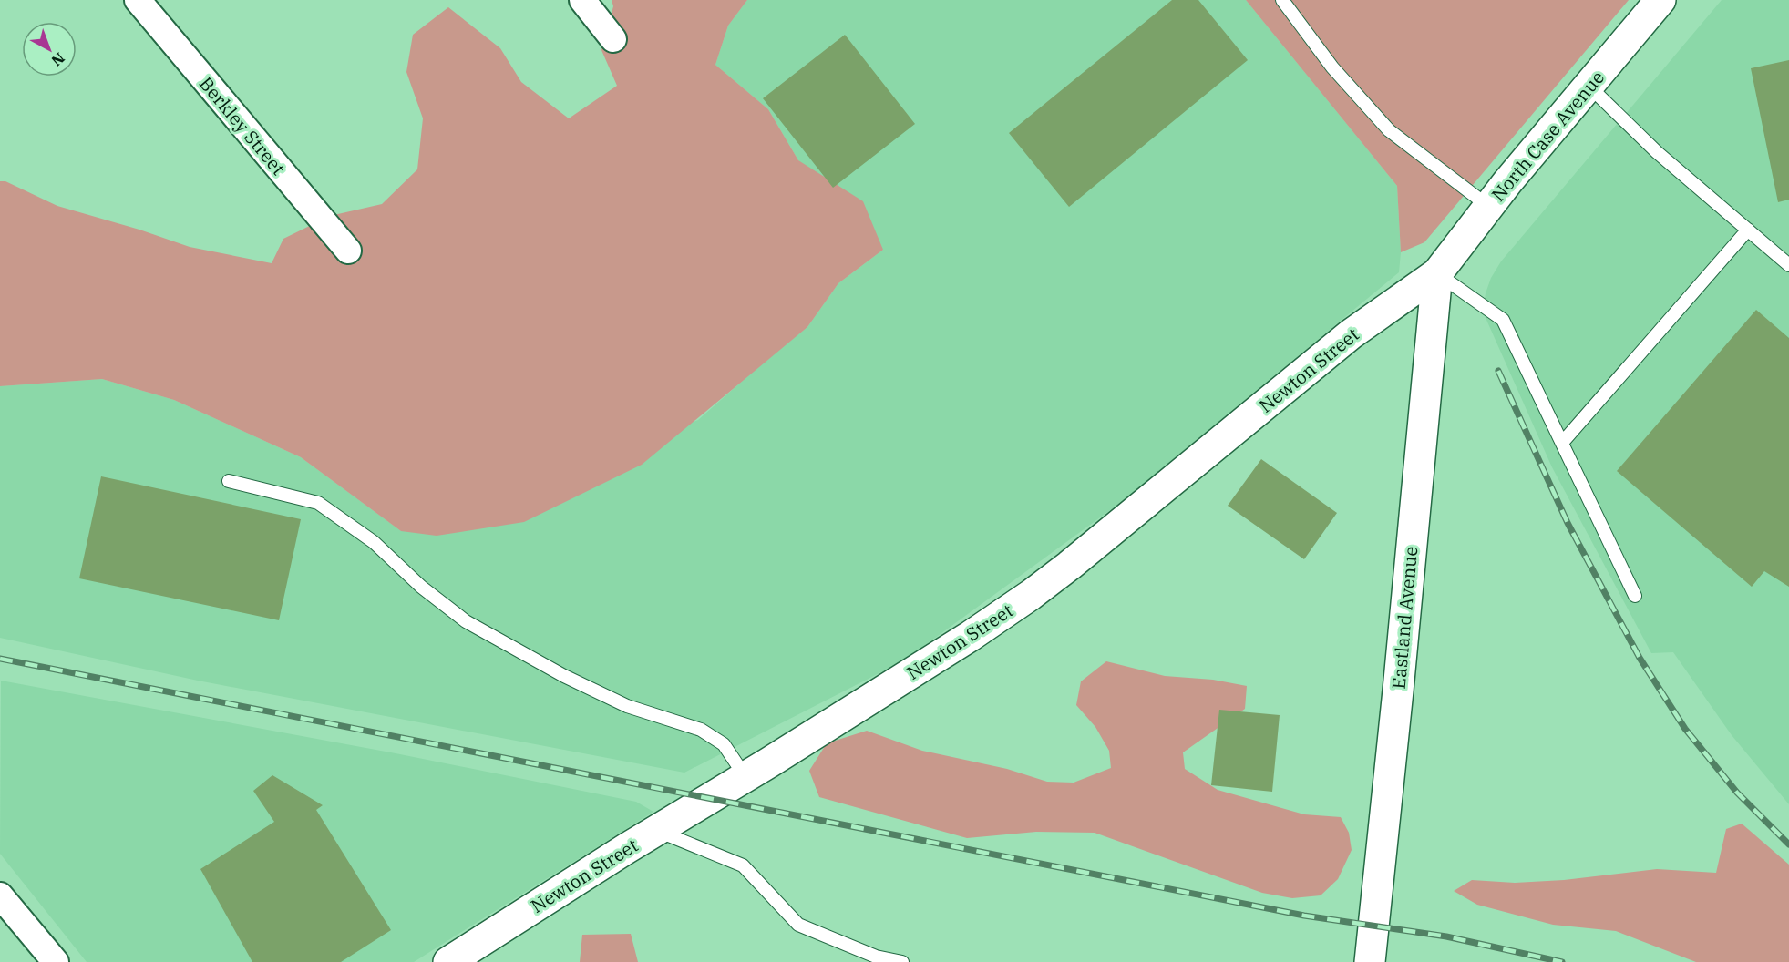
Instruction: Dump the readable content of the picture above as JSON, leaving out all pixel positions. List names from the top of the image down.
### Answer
{
  "streets": {
    "street": [
      "Berkley Street",
      "North Case Avenue",
      "Newton Street",
      "Eastland Avenue"
    ]
  },
  "crossings": [
    ["North Case Avenue", "Newton Street"],
    ["North Case Avenue", "Eastland Avenue"],
    ["Newton Street", "Eastland Avenue"]
  ],
  "north": "bottom right"
}
